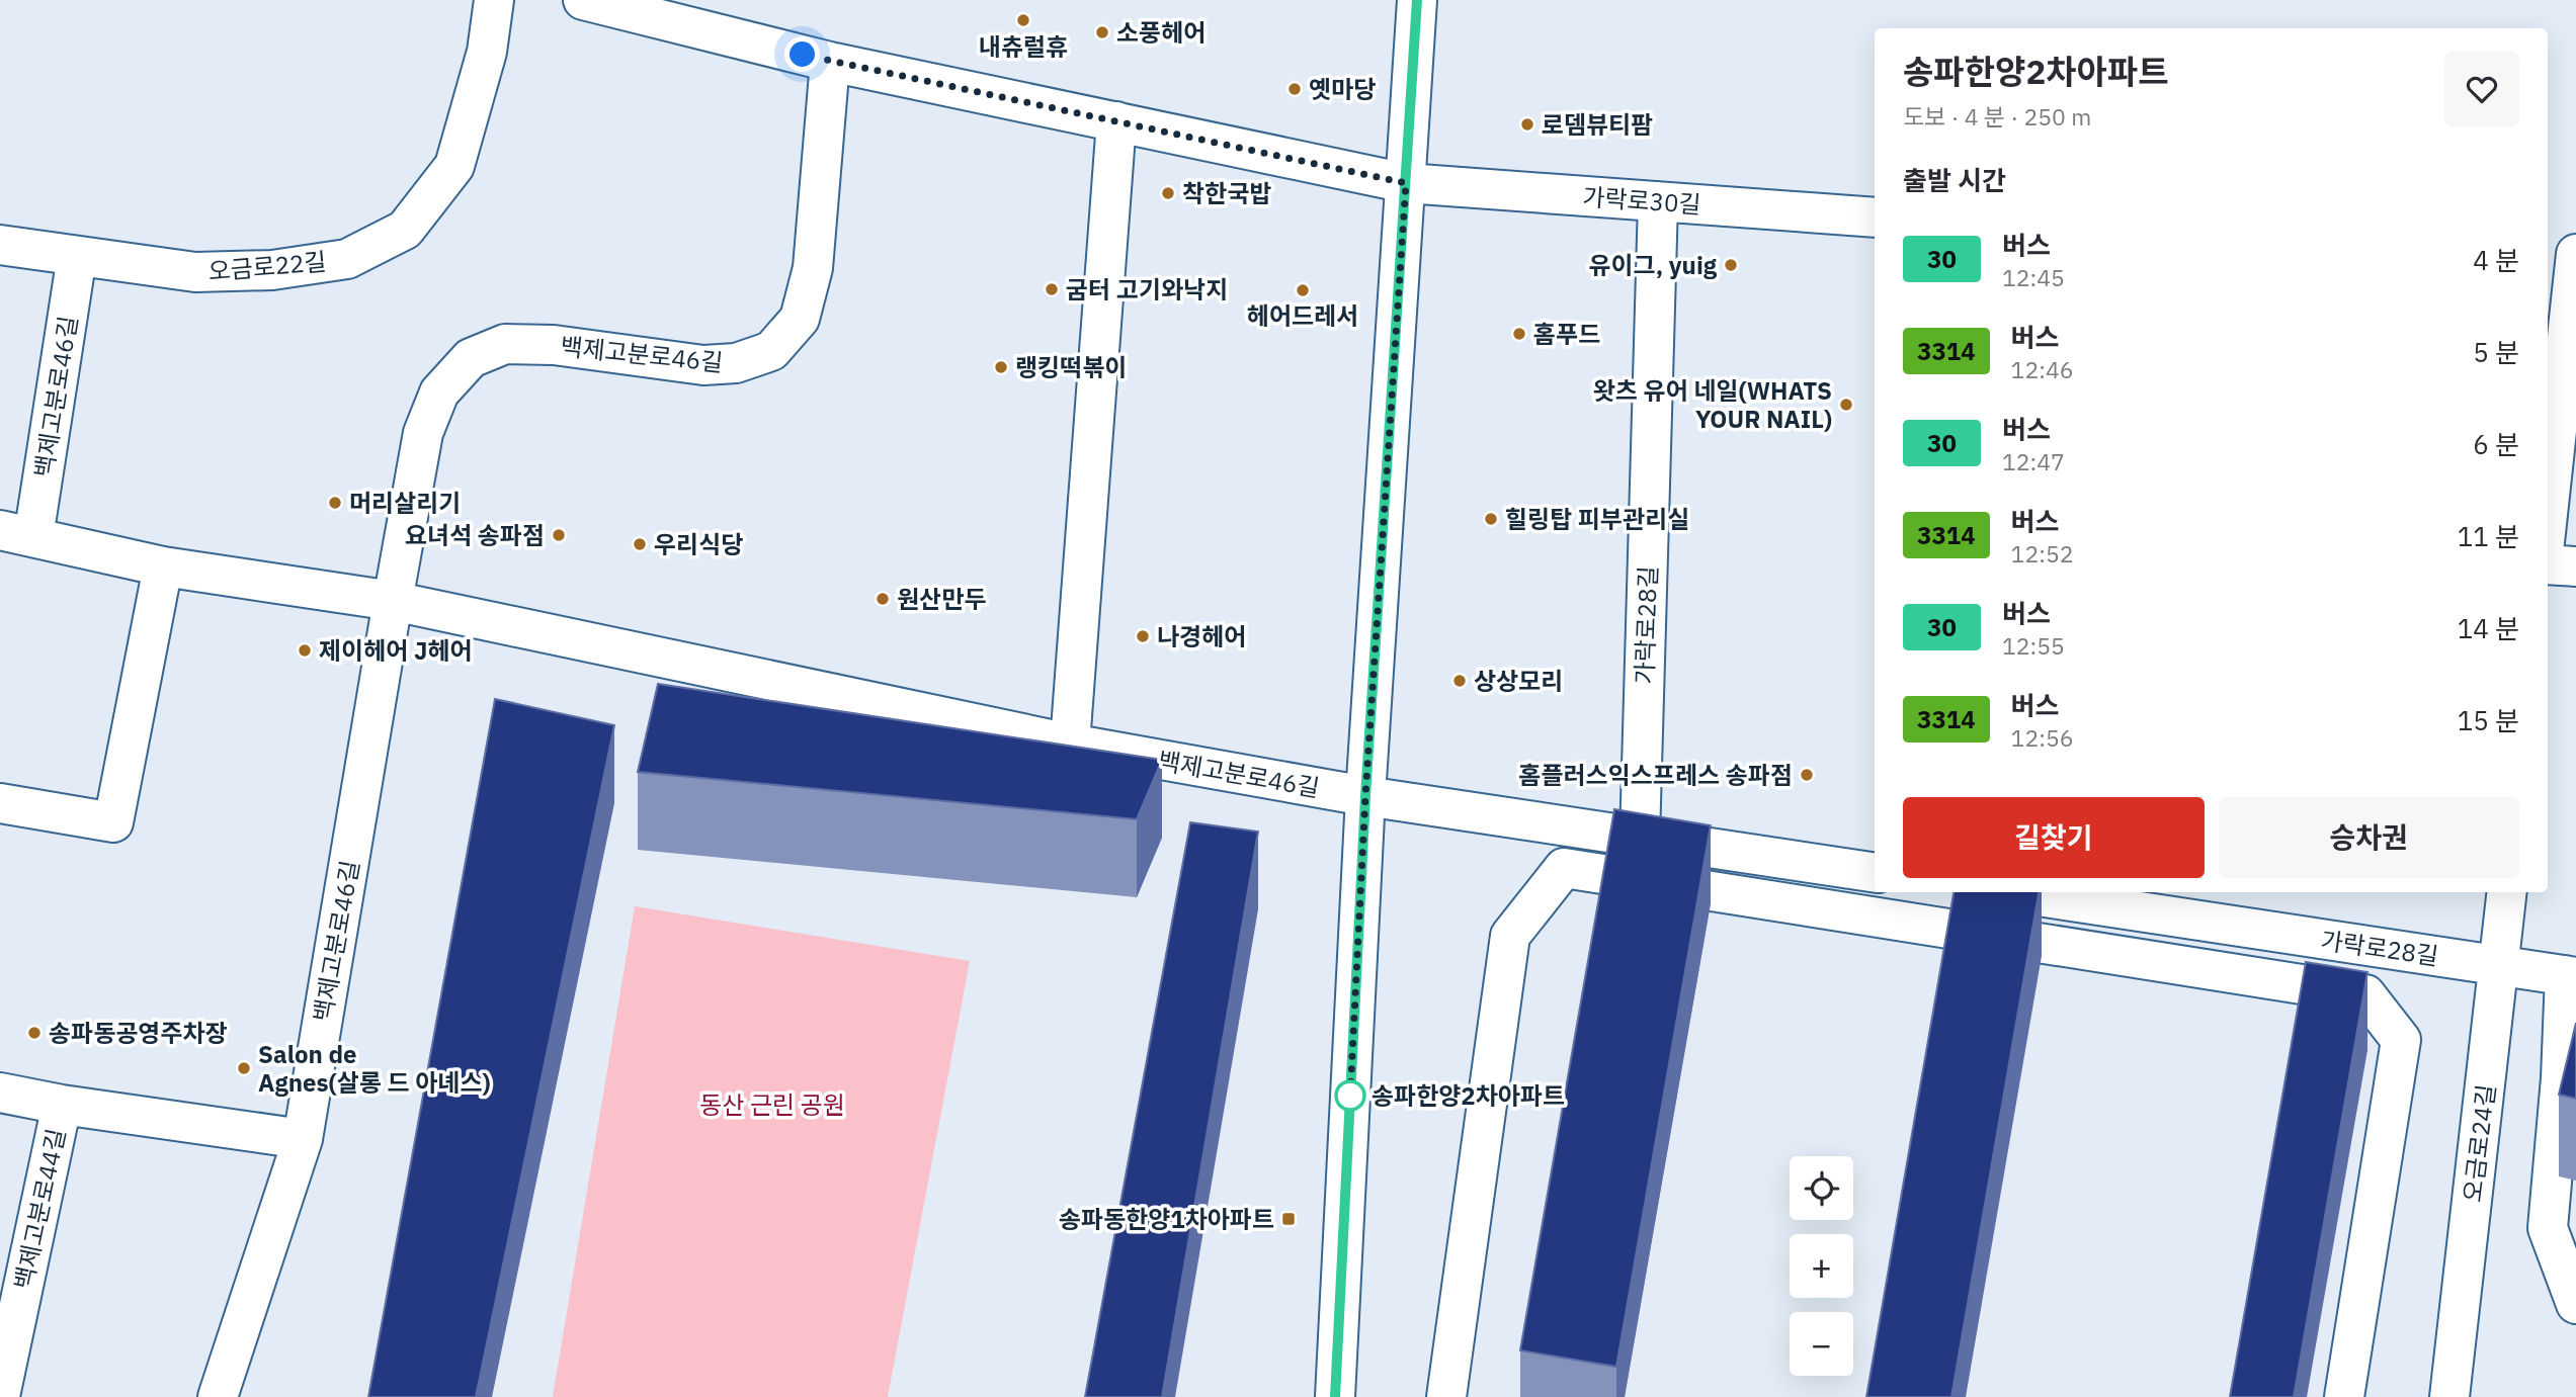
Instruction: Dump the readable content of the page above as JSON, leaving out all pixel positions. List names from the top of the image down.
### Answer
{
  "streets": {
    "street": [
      "가락로30길",
      "오금로22길",
      "백제고분로46길",
      "가락로28길",
      "오금로24길",
      "백제고분로44길"
    ]
  },
  "crossings": [
    ["가락로30길", "백제고분로46길"],
    ["가락로30길", "가락로28길"],
    ["오금로22길", "백제고분로46길"],
    ["백제고분로46길", "백제고분로44길"],
    ["가락로28길", "오금로24길"]
  ],
  "parks": ["동산 근린 공원"],
  "places": {
    "other": [
      "내츄럴휴",
      "소풍헤어",
      "옛마당",
      "로뎀뷰티팜",
      "착한국밥",
      "유이그, yuig",
      "굼터 고기와낙지",
      "헤어드레서",
      "홈푸드",
      "랭킹떡볶이",
      "왓츠 유어 네일(WHATS YOUR NAIL)",
      "머리살리기",
      "힐링탑 피부관리실",
      "요녀석 송파점",
      "우리식당",
      "원산만두",
      "나경헤어",
      "제이헤어 J헤어",
      "상상모리",
      "홈플러스익스프레스 송파점",
      "송파동공영주차장",
      "Salon de Agnes(살롱 드 아녜스)",
      "송파한양2차아파트"
    ],
    "transit": ["송파동한양1차아파트"]
  },
  "lines": ["bus line 30"],
  "page": {
    "heading": [
      ["송파한양2차아파트", "도보 · 4 분 · 250 m"],
      "출발 시간"
    ],
    "list": [
      {
        "mark": "30",
        "name": "버스",
        "note": "12:45",
        "value": "4 분"
      },
      {
        "mark": "3314",
        "name": "버스",
        "note": "12:46",
        "value": "5 분"
      },
      {
        "mark": "30",
        "name": "버스",
        "note": "12:47",
        "value": "6 분"
      },
      {
        "mark": "3314",
        "name": "버스",
        "note": "12:52",
        "value": "11 분"
      },
      {
        "mark": "30",
        "name": "버스",
        "note": "12:55",
        "value": "14 분"
      },
      {
        "mark": "3314",
        "name": "버스",
        "note": "12:56",
        "value": "15 분"
      }
    ],
    "buttons": ["길찾기", "승차권"],
    "map_buttons": ["+", "−"]
  }
}
